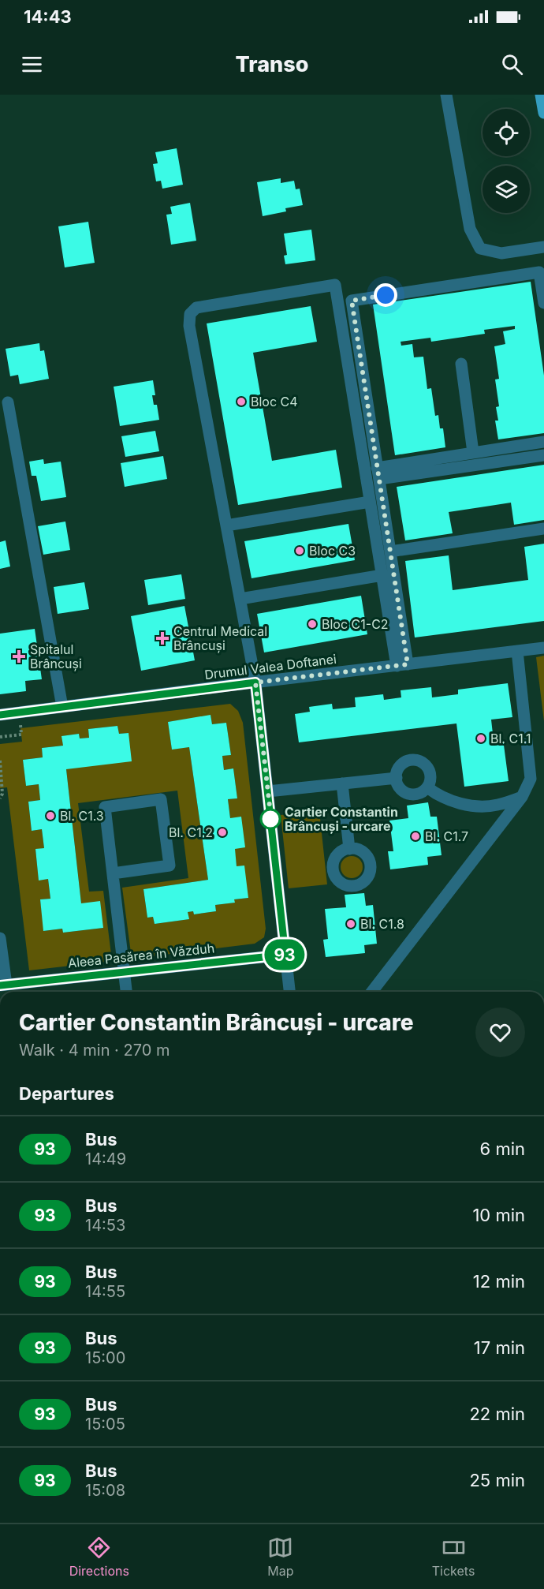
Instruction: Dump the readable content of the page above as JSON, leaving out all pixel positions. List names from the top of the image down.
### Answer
{
  "streets": {
    "street": ["Drumul Valea Doftanei", "Aleea Pasărea în Văzduh"]
  },
  "places": {
    "other": [
      "Bloc C4",
      "Bloc C3",
      "Bloc C1-C2",
      "Bl. C1.1",
      "Bl. C1.3",
      "Cartier Constantin Brâncuși - urcare",
      "Bl. C1.2",
      "Bl. C1.7",
      "Bl. C1.8"
    ],
    "health": ["Centrul Medical Brâncuși", "Spitalul Brâncuși"]
  },
  "lines": ["bus line 93"],
  "page": {
    "status": "14:43",
    "header": "Transo",
    "on_map": "93",
    "heading": [
      ["Cartier Constantin Brâncuși - urcare", "Walk · 4 min · 270 m"],
      "Departures"
    ],
    "list": [
      {
        "mark": "93",
        "name": "Bus",
        "note": "14:49",
        "value": "6 min"
      },
      {
        "mark": "93",
        "name": "Bus",
        "note": "14:53",
        "value": "10 min"
      },
      {
        "mark": "93",
        "name": "Bus",
        "note": "14:55",
        "value": "12 min"
      },
      {
        "mark": "93",
        "name": "Bus",
        "note": "15:00",
        "value": "17 min"
      },
      {
        "mark": "93",
        "name": "Bus",
        "note": "15:05",
        "value": "22 min"
      },
      {
        "mark": "93",
        "name": "Bus",
        "note": "15:08",
        "value": "25 min"
      }
    ],
    "tabs": ["Directions", "Map", "Tickets"]
  }
}
